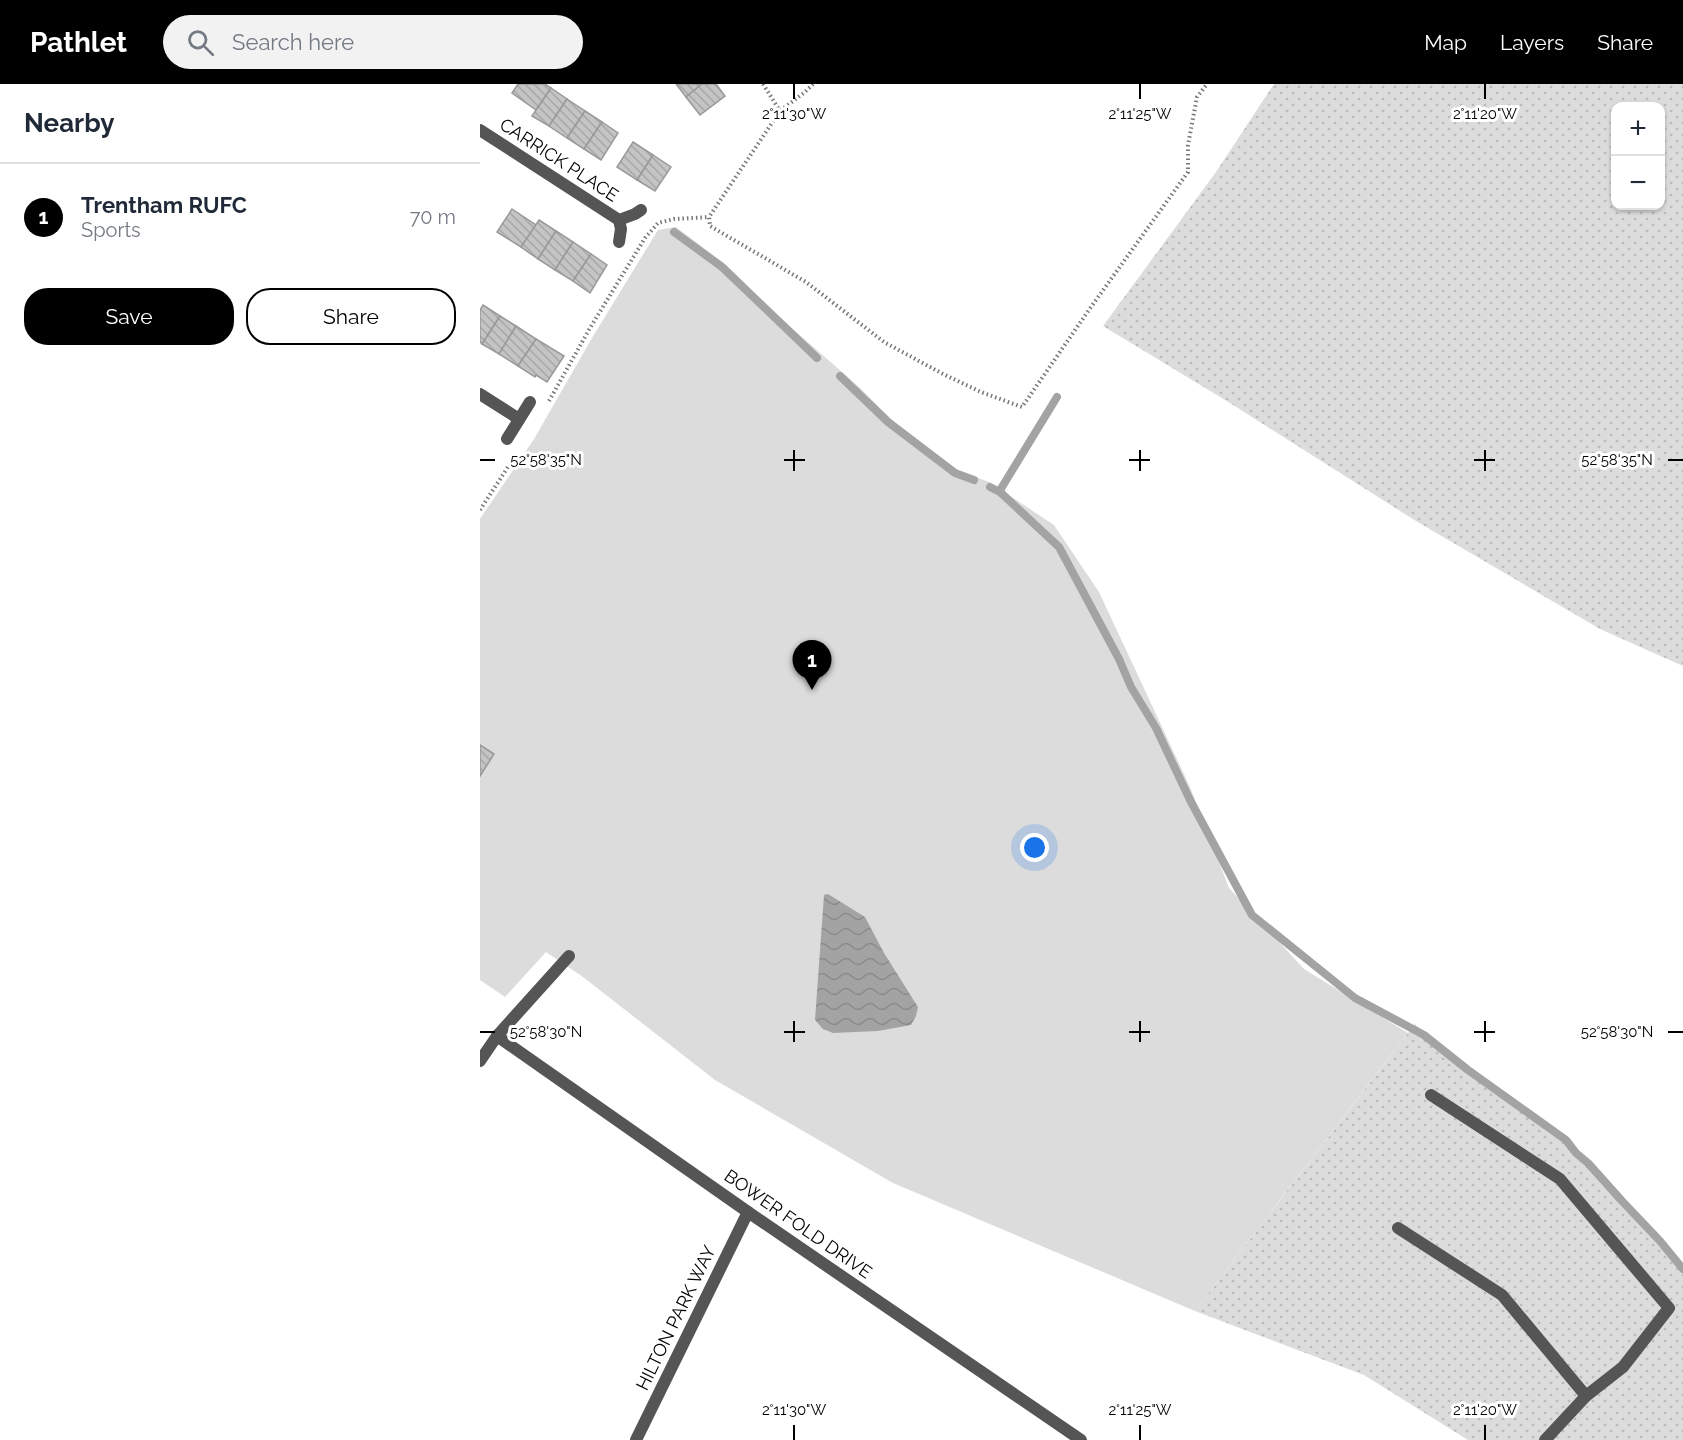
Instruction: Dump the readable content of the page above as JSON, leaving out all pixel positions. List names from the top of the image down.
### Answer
{
  "streets": {
    "street": ["CARRICK PLACE", "BOWER FOLD DRIVE", "HILTON PARK WAY"]
  },
  "crossings": [
    ["BOWER FOLD DRIVE", "HILTON PARK WAY"]
  ],
  "page": {
    "header": "Pathlet",
    "search": "Search here",
    "nav": ["Map", "Layers", "Share"],
    "heading": "Nearby",
    "map_buttons": ["+", "−"],
    "list": [
      {
        "mark": "1",
        "name": "Trentham RUFC",
        "note": "Sports",
        "value": "70 m"
      }
    ],
    "buttons": ["Save", "Share"],
    "pins": "1"
  },
  "coordinates": [
    "2°11'30\"W",
    "2°11'25\"W",
    "2°11'20\"W",
    "52°58'35\"N",
    "52°58'30\"N"
  ]
}
